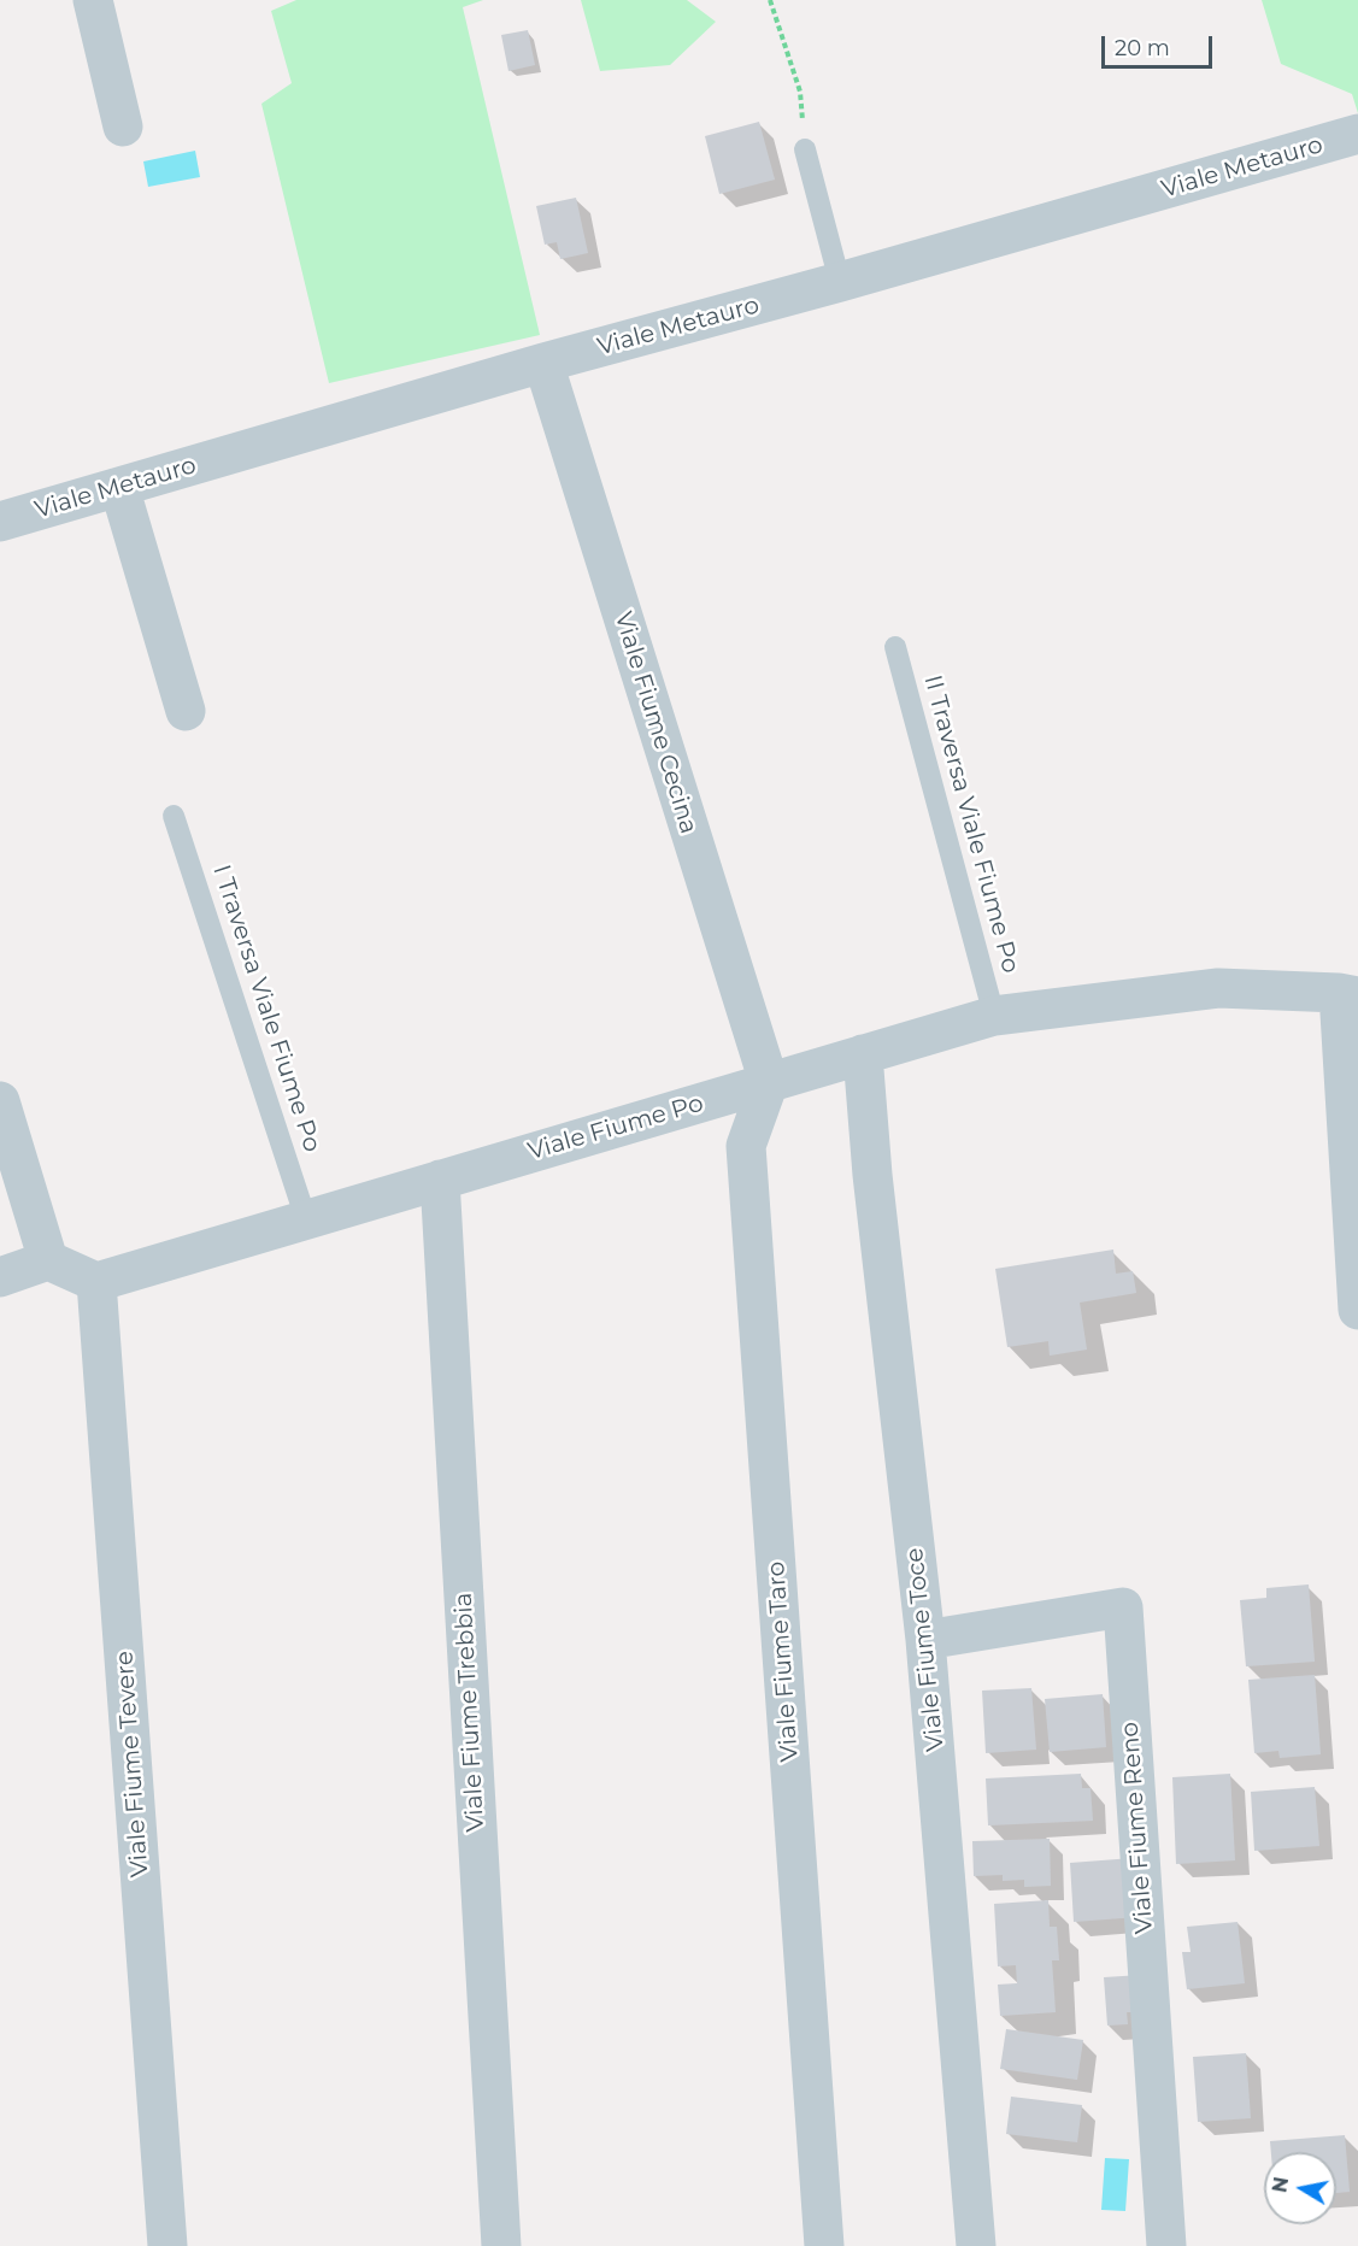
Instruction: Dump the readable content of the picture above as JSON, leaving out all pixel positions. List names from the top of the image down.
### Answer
{
  "streets": {
    "street": [
      "Viale Metauro",
      "Viale Fiume Cecina",
      "Viale Fiume Po",
      "Viale Fiume Toce",
      "Viale Fiume Taro",
      "Viale Fiume Trebbia",
      "Viale Fiume Tevere",
      "Viale Fiume Reno"
    ],
    "lane": ["II Traversa Viale Fiume Po", "I Traversa Viale Fiume Po"]
  },
  "crossings": [
    ["Viale Metauro", "Viale Fiume Cecina"],
    ["Viale Fiume Cecina", "Viale Fiume Po"],
    ["Viale Fiume Cecina", "Viale Fiume Taro"],
    ["II Traversa Viale Fiume Po", "Viale Fiume Po"],
    ["I Traversa Viale Fiume Po", "Viale Fiume Po"],
    ["Viale Fiume Po", "Viale Fiume Toce"],
    ["Viale Fiume Po", "Viale Fiume Taro"],
    ["Viale Fiume Po", "Viale Fiume Trebbia"],
    ["Viale Fiume Po", "Viale Fiume Tevere"],
    ["Viale Fiume Toce", "Viale Fiume Reno"]
  ],
  "scale_bar": "20 m",
  "north": "left"
}
